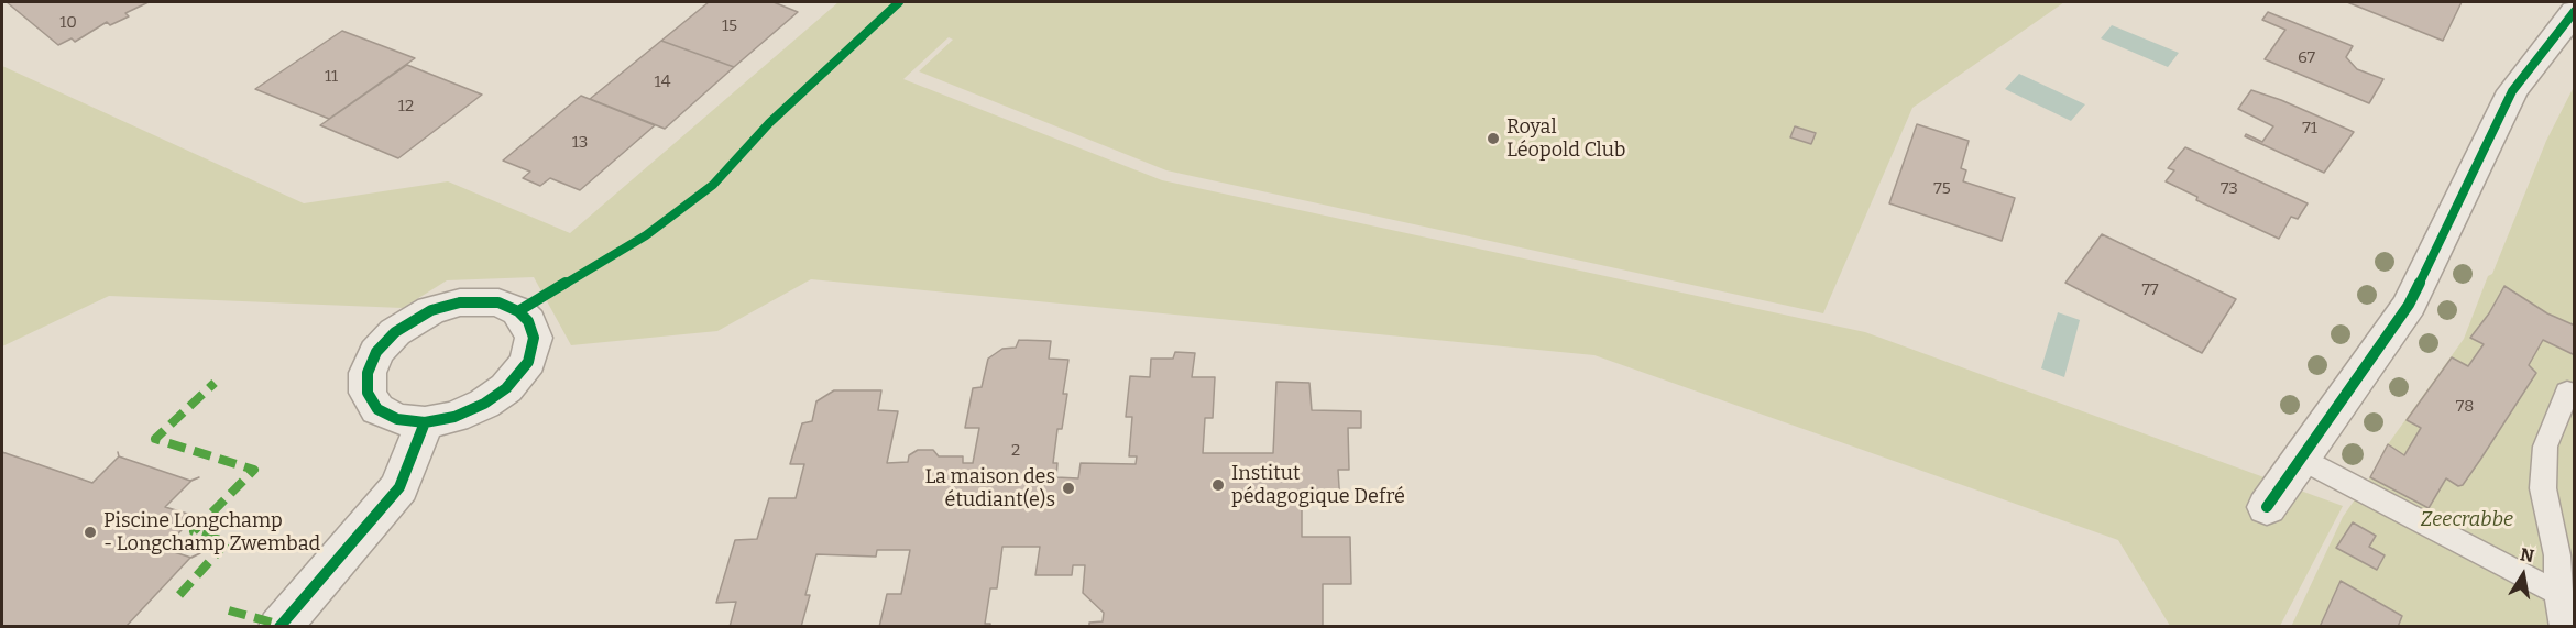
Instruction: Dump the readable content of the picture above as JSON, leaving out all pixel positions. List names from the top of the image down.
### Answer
{
  "parks": ["Zeecrabbe"],
  "places": [
    "Royal Léopold Club",
    "Institut pédagogique Defré",
    "La maison des étudiant(e)s",
    "Piscine Longchamp - Longchamp Zwembad"
  ],
  "house_numbers": [
    "10",
    "15",
    "67",
    "11",
    "14",
    "12",
    "71",
    "13",
    "75",
    "73",
    "77",
    "78",
    "2"
  ],
  "north": "top"
}
